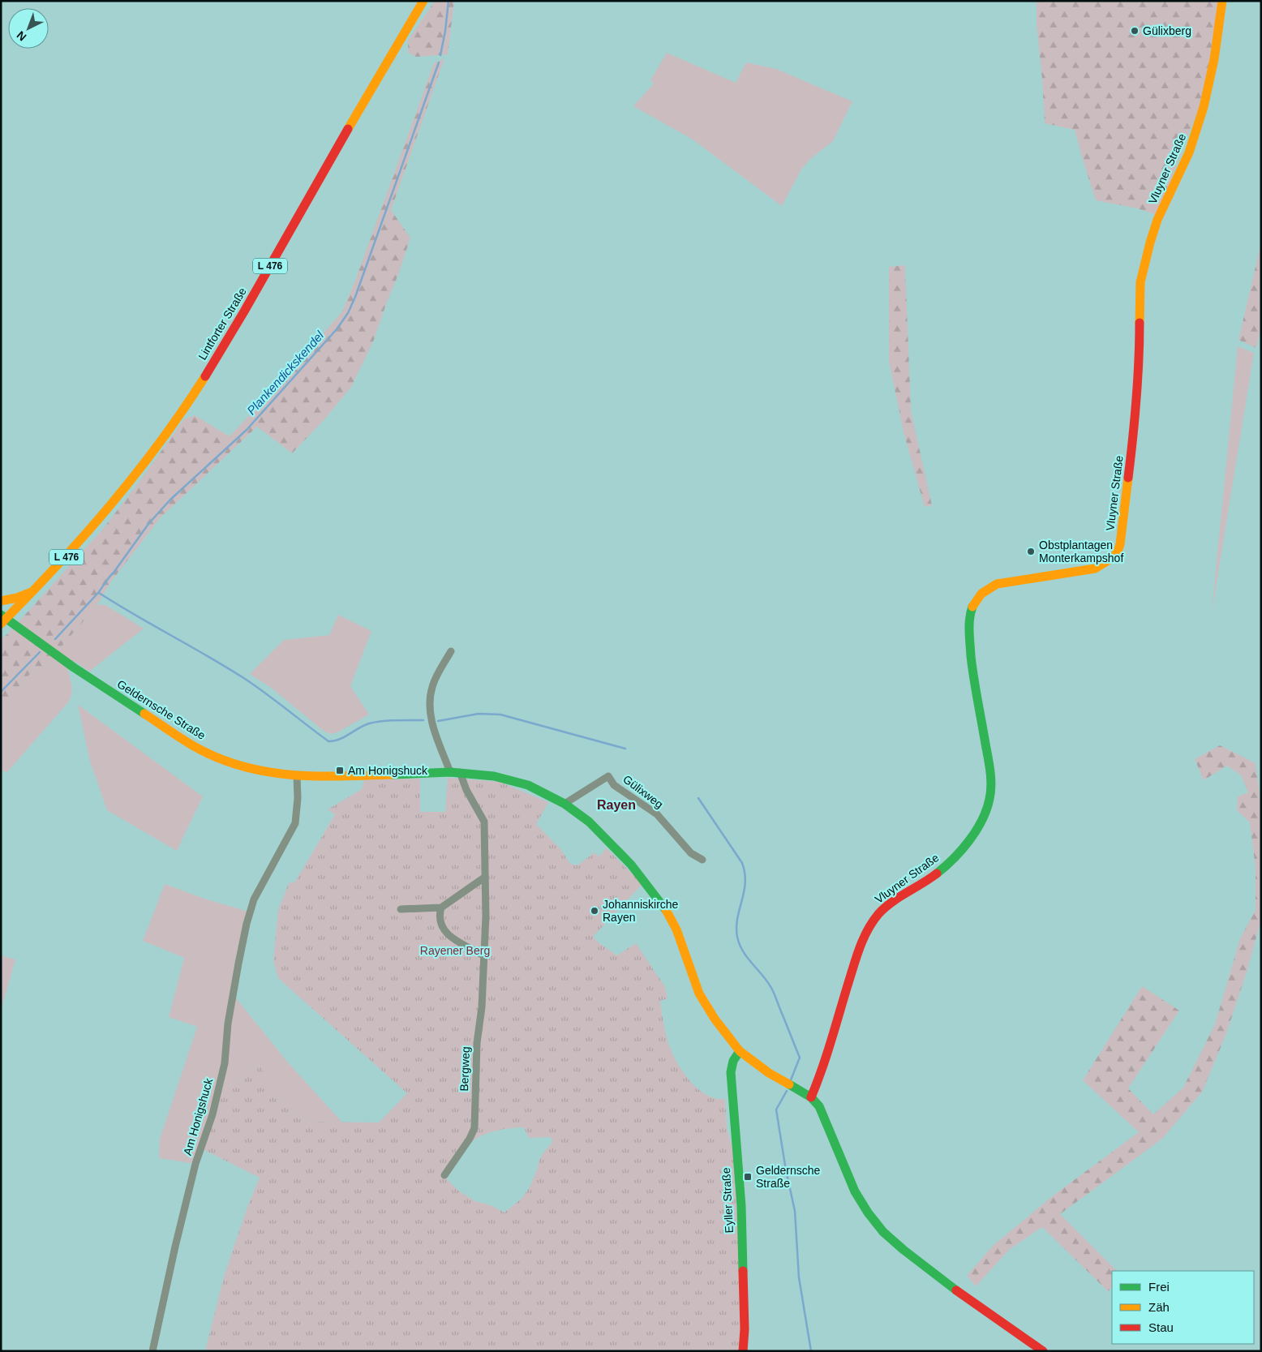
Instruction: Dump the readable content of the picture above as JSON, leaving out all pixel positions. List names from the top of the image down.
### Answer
{
  "streets": {
    "main road": [
      "Vluyner Straße",
      "L 476",
      "Lintforter Straße",
      "Geldernsche Straße",
      "Eyller Straße"
    ],
    "street": ["Gülixweg", "Bergweg", "Am Honigshuck"]
  },
  "crossings": [
    ["Vluyner Straße", "Geldernsche Straße"],
    ["Lintforter Straße", "Geldernsche Straße"],
    ["Geldernsche Straße", "Gülixweg"],
    ["Geldernsche Straße", "Bergweg"],
    ["Geldernsche Straße", "Am Honigshuck"],
    ["Geldernsche Straße", "Eyller Straße"]
  ],
  "districts": ["Rayen"],
  "water": ["Plankendickskendel"],
  "parks": ["Rayener Berg"],
  "places": {
    "other": ["Gülixberg", "Obstplantagen Monterkampshof", "Johanniskirche Rayen"],
    "transit": ["Am Honigshuck", "Geldernsche Straße"]
  },
  "legend": ["Frei", "Zäh", "Stau"],
  "north": "bottom left"
}
